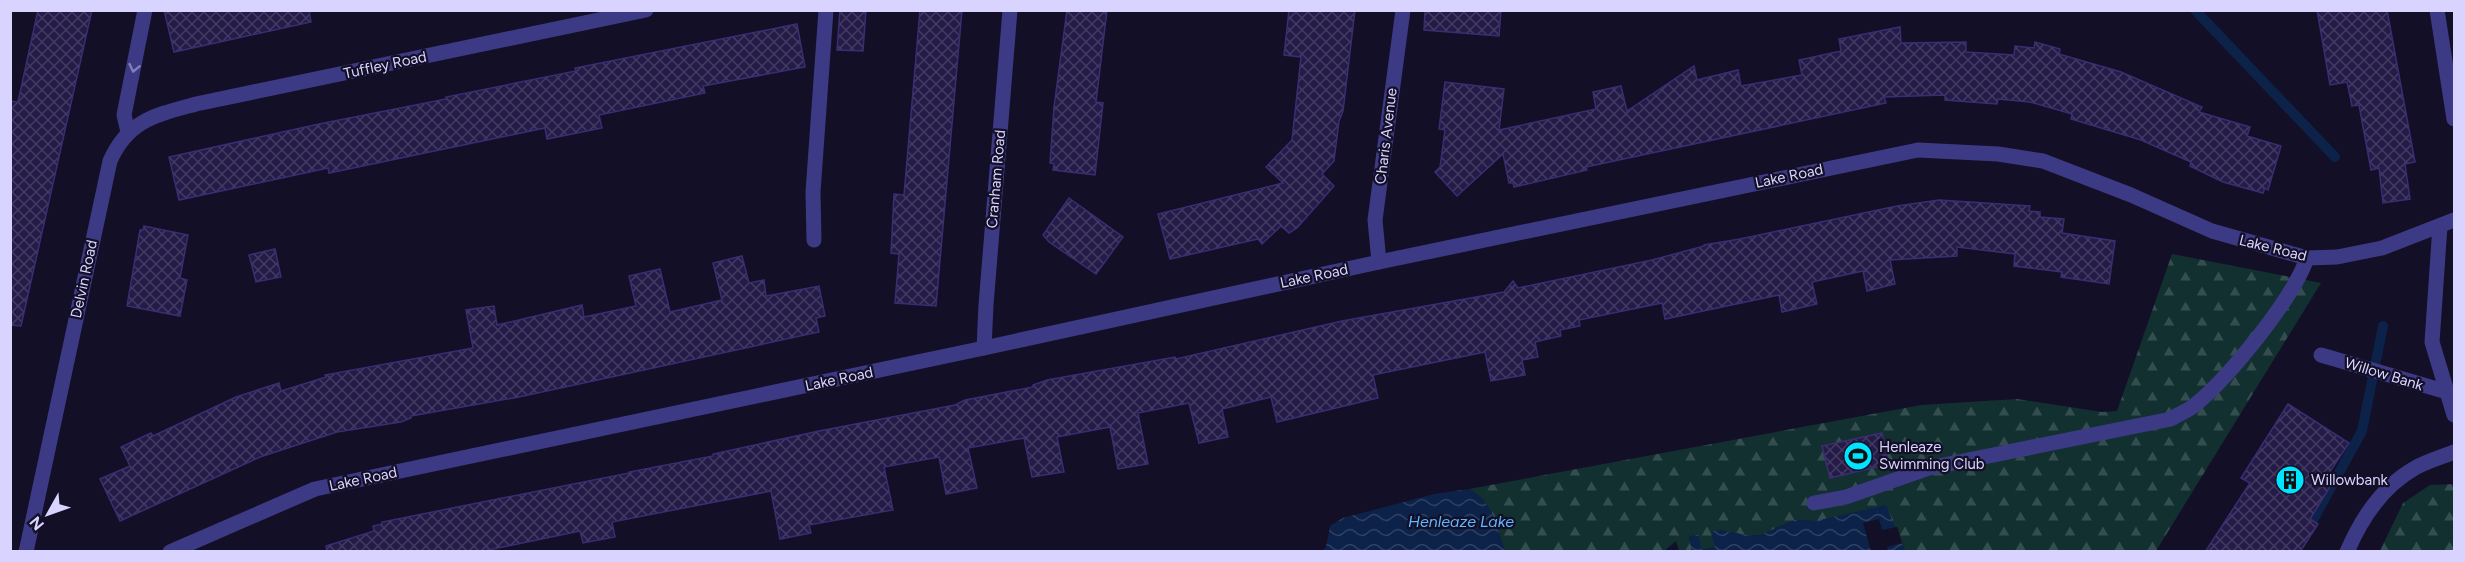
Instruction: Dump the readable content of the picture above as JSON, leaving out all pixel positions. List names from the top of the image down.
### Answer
{
  "streets": {
    "street": [
      "Tuffley Road",
      "Charis Avenue",
      "Lake Road",
      "Cranham Road",
      "Delvin Road",
      "Willow Bank"
    ]
  },
  "crossings": [
    ["Tuffley Road", "Delvin Road"],
    ["Charis Avenue", "Lake Road"],
    ["Lake Road", "Cranham Road"]
  ],
  "water": ["Henleaze Lake"],
  "places": {
    "sports": ["Henleaze Swimming Club"],
    "building": ["Willowbank"]
  },
  "north": "bottom left"
}
